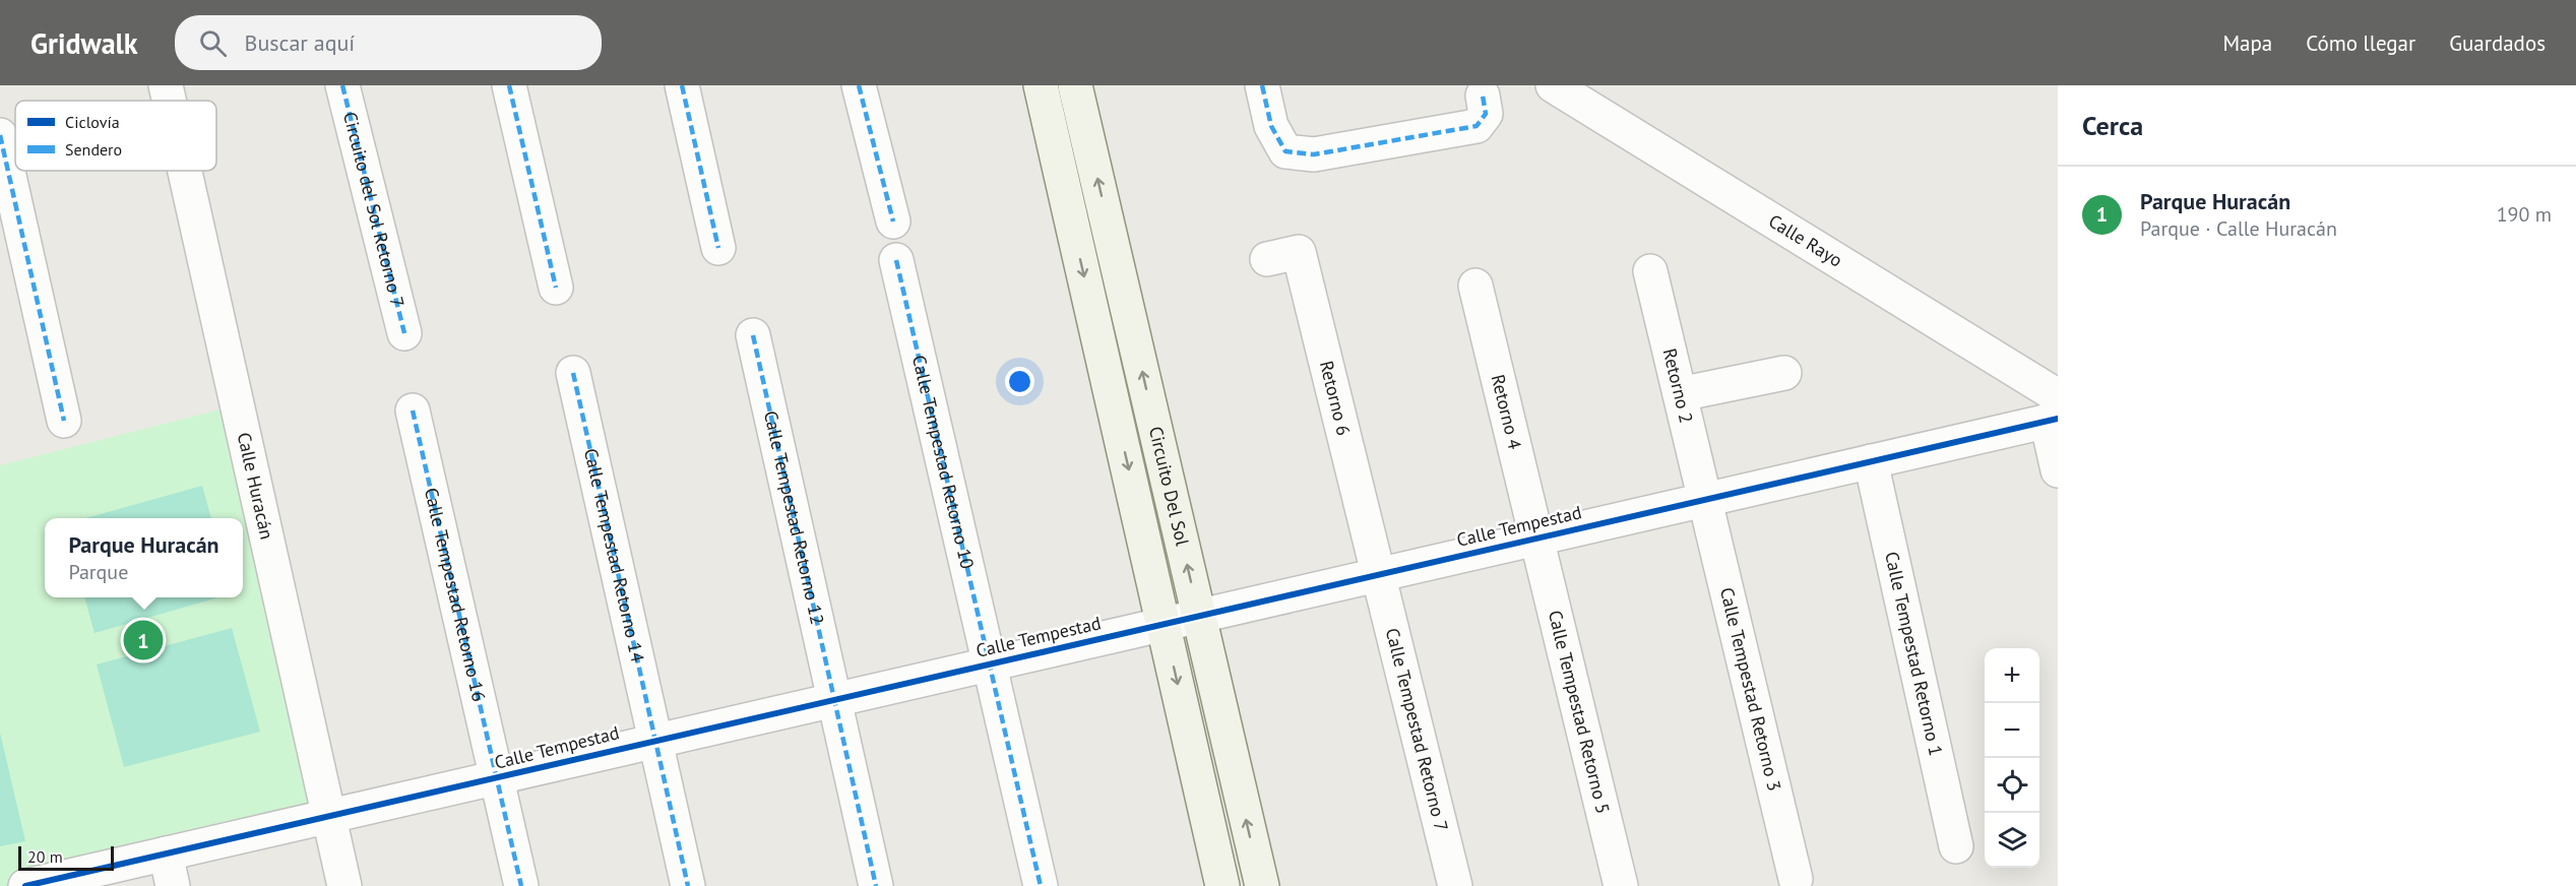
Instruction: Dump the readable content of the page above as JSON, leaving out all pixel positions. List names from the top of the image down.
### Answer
{
  "streets": {
    "street": [
      "Circuito del Sol Retorno 7",
      "Calle Rayo",
      "Retorno 2",
      "Retorno 6",
      "Retorno 4",
      "Calle Tempestad Retorno 10",
      "Calle Huracán",
      "Circuito Del Sol",
      "Calle Tempestad Retorno 12",
      "Calle Tempestad",
      "Calle Tempestad Retorno 14",
      "Calle Tempestad Retorno 16",
      "Calle Tempestad Retorno 1",
      "Calle Tempestad Retorno 3",
      "Calle Tempestad Retorno 5",
      "Calle Tempestad Retorno 7"
    ]
  },
  "crossings": [
    ["Calle Rayo", "Calle Tempestad"],
    ["Retorno 2", "Calle Tempestad"],
    ["Retorno 2", "Calle Tempestad Retorno 3"],
    ["Retorno 6", "Calle Tempestad"],
    ["Retorno 6", "Calle Tempestad Retorno 7"],
    ["Retorno 4", "Calle Tempestad"],
    ["Retorno 4", "Calle Tempestad Retorno 5"],
    ["Calle Tempestad Retorno 10", "Calle Tempestad"],
    ["Calle Huracán", "Calle Tempestad"],
    ["Circuito Del Sol", "Calle Tempestad"],
    ["Calle Tempestad Retorno 12", "Calle Tempestad"],
    ["Calle Tempestad", "Calle Tempestad Retorno 14"],
    ["Calle Tempestad", "Calle Tempestad Retorno 16"],
    ["Calle Tempestad", "Calle Tempestad Retorno 1"],
    ["Calle Tempestad", "Calle Tempestad Retorno 3"],
    ["Calle Tempestad", "Calle Tempestad Retorno 5"],
    ["Calle Tempestad", "Calle Tempestad Retorno 7"]
  ],
  "legend": ["Ciclovía", "Sendero"],
  "scale_bar": "20 m",
  "page": {
    "header": "Gridwalk",
    "search": "Buscar aquí",
    "nav": ["Mapa", "Cómo llegar", "Guardados"],
    "heading": "Cerca",
    "list": [
      {
        "mark": "1",
        "name": "Parque Huracán",
        "note": "Parque · Calle Huracán",
        "value": "190 m"
      }
    ],
    "popup": ["Parque Huracán", "Parque"],
    "pins": "1",
    "map_buttons": ["+", "−"],
    "scale": "20 m"
  }
}
